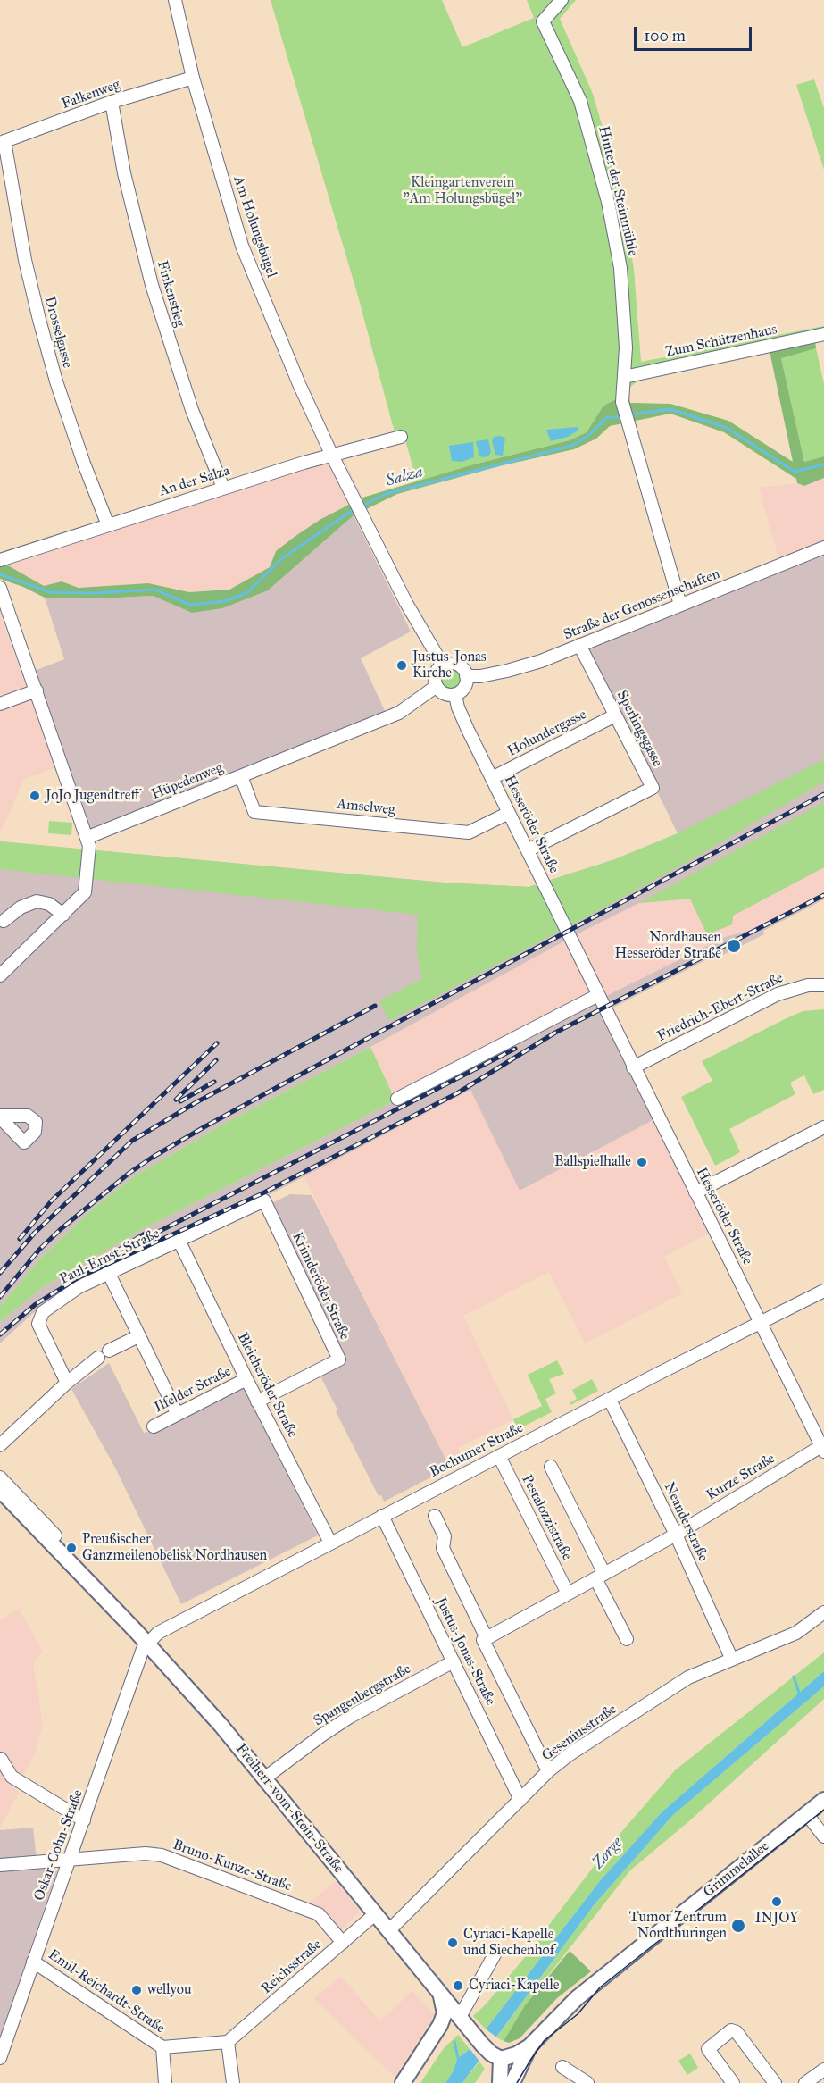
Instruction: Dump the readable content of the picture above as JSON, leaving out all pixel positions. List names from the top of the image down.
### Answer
{
  "streets": {
    "main road": ["Freiherr-vom-Stein-Straße", "Grimmelallee"],
    "street": [
      "Falkenweg",
      "Hinter der Steinmühle",
      "Am Holungsbügel",
      "Finkenstieg",
      "Drosselgasse",
      "Zum Schützenhaus",
      "An der Salza",
      "Straße der Genossenschaften",
      "Sperlingsgasse",
      "Holundergasse",
      "Hüpedenweg",
      "Amselweg",
      "Hesseröder Straße",
      "Friedrich-Ebert-Straße",
      "Paul-Ernst-Straße",
      "Krimderöder Straße",
      "Bleicheröder Straße",
      "Ilfelder Straße",
      "Bochumer Straße",
      "Kurze Straße",
      "Pestalozzistraße",
      "Neanderstraße",
      "Justus-Jonas-Straße",
      "Spangenbergstraße",
      "Geseniusstraße",
      "Oskar-Cohn-Straße",
      "Bruno-Kunze-Straße",
      "Reichsstraße",
      "Emil-Reichardt-Straße"
    ]
  },
  "crossings": [
    ["Falkenweg", "Am Holungsbügel"],
    ["Falkenweg", "Finkenstieg"],
    ["Falkenweg", "Drosselgasse"],
    ["Hinter der Steinmühle", "Zum Schützenhaus"],
    ["Hinter der Steinmühle", "Straße der Genossenschaften"],
    ["Am Holungsbügel", "An der Salza"],
    ["Finkenstieg", "An der Salza"],
    ["Drosselgasse", "An der Salza"],
    ["Straße der Genossenschaften", "Sperlingsgasse"],
    ["Straße der Genossenschaften", "Hüpedenweg"],
    ["Straße der Genossenschaften", "Hesseröder Straße"],
    ["Sperlingsgasse", "Holundergasse"],
    ["Sperlingsgasse", "Hesseröder Straße"],
    ["Holundergasse", "Hesseröder Straße"],
    ["Hüpedenweg", "Amselweg"],
    ["Hüpedenweg", "Hesseröder Straße"],
    ["Amselweg", "Hesseröder Straße"],
    ["Hesseröder Straße", "Friedrich-Ebert-Straße"],
    ["Hesseröder Straße", "Bochumer Straße"],
    ["Hesseröder Straße", "Kurze Straße"],
    ["Paul-Ernst-Straße", "Krimderöder Straße"],
    ["Paul-Ernst-Straße", "Bleicheröder Straße"],
    ["Krimderöder Straße", "Bleicheröder Straße"],
    ["Bleicheröder Straße", "Ilfelder Straße"],
    ["Bleicheröder Straße", "Bochumer Straße"],
    ["Bochumer Straße", "Pestalozzistraße"],
    ["Bochumer Straße", "Neanderstraße"],
    ["Bochumer Straße", "Justus-Jonas-Straße"],
    ["Bochumer Straße", "Freiherr-vom-Stein-Straße"],
    ["Bochumer Straße", "Oskar-Cohn-Straße"],
    ["Kurze Straße", "Neanderstraße"],
    ["Neanderstraße", "Geseniusstraße"],
    ["Justus-Jonas-Straße", "Spangenbergstraße"],
    ["Justus-Jonas-Straße", "Geseniusstraße"],
    ["Spangenbergstraße", "Freiherr-vom-Stein-Straße"],
    ["Geseniusstraße", "Freiherr-vom-Stein-Straße"],
    ["Freiherr-vom-Stein-Straße", "Oskar-Cohn-Straße"],
    ["Freiherr-vom-Stein-Straße", "Reichsstraße"],
    ["Oskar-Cohn-Straße", "Bruno-Kunze-Straße"],
    ["Oskar-Cohn-Straße", "Emil-Reichardt-Straße"],
    ["Bruno-Kunze-Straße", "Reichsstraße"]
  ],
  "water": ["Salza", "Zorge"],
  "parks": ["Kleingartenverein \"Am Holungsbügel\""],
  "places": [
    "Justus-Jonas Kirche",
    "JoJo Jugendtreff",
    "Nordhausen Hesseröder Straße",
    "Ballspielhalle",
    "Preußischer Ganzmeilenobelisk Nordhausen",
    "INJOY",
    "Tumor Zentrum Nordthüringen",
    "Cyriaci-Kapelle und Siechenhof",
    "Cyriaci-Kapelle",
    "wellyou"
  ],
  "scale_bar": "100 m"
}
